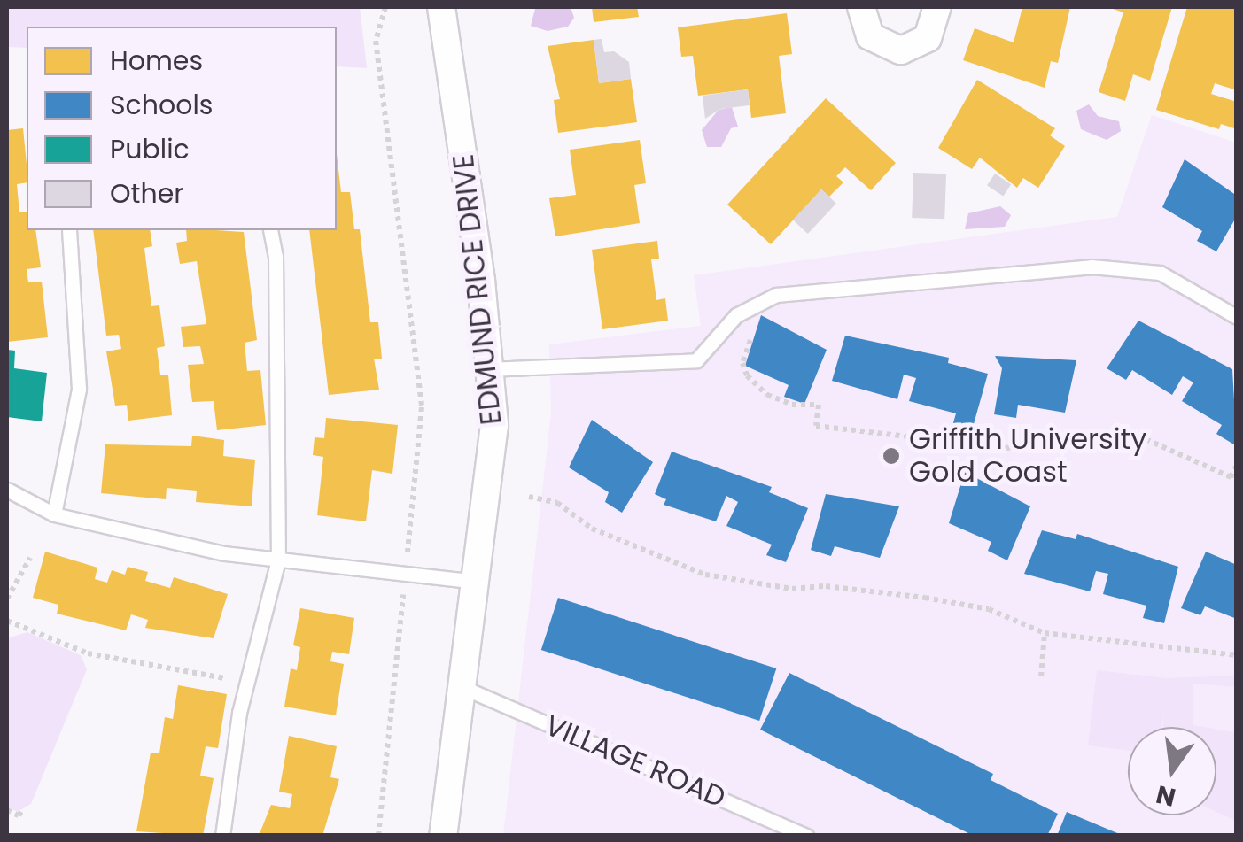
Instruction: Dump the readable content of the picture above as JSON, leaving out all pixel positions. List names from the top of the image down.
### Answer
{
  "streets": {
    "street": ["EDMUND RICE DRIVE"],
    "lane": ["VILLAGE ROAD"]
  },
  "crossings": [
    ["EDMUND RICE DRIVE", "VILLAGE ROAD"]
  ],
  "places": ["Griffith University Gold Coast"],
  "legend": [
    "Homes",
    "Schools",
    "Public",
    "Other"
  ],
  "north": "bottom"
}
